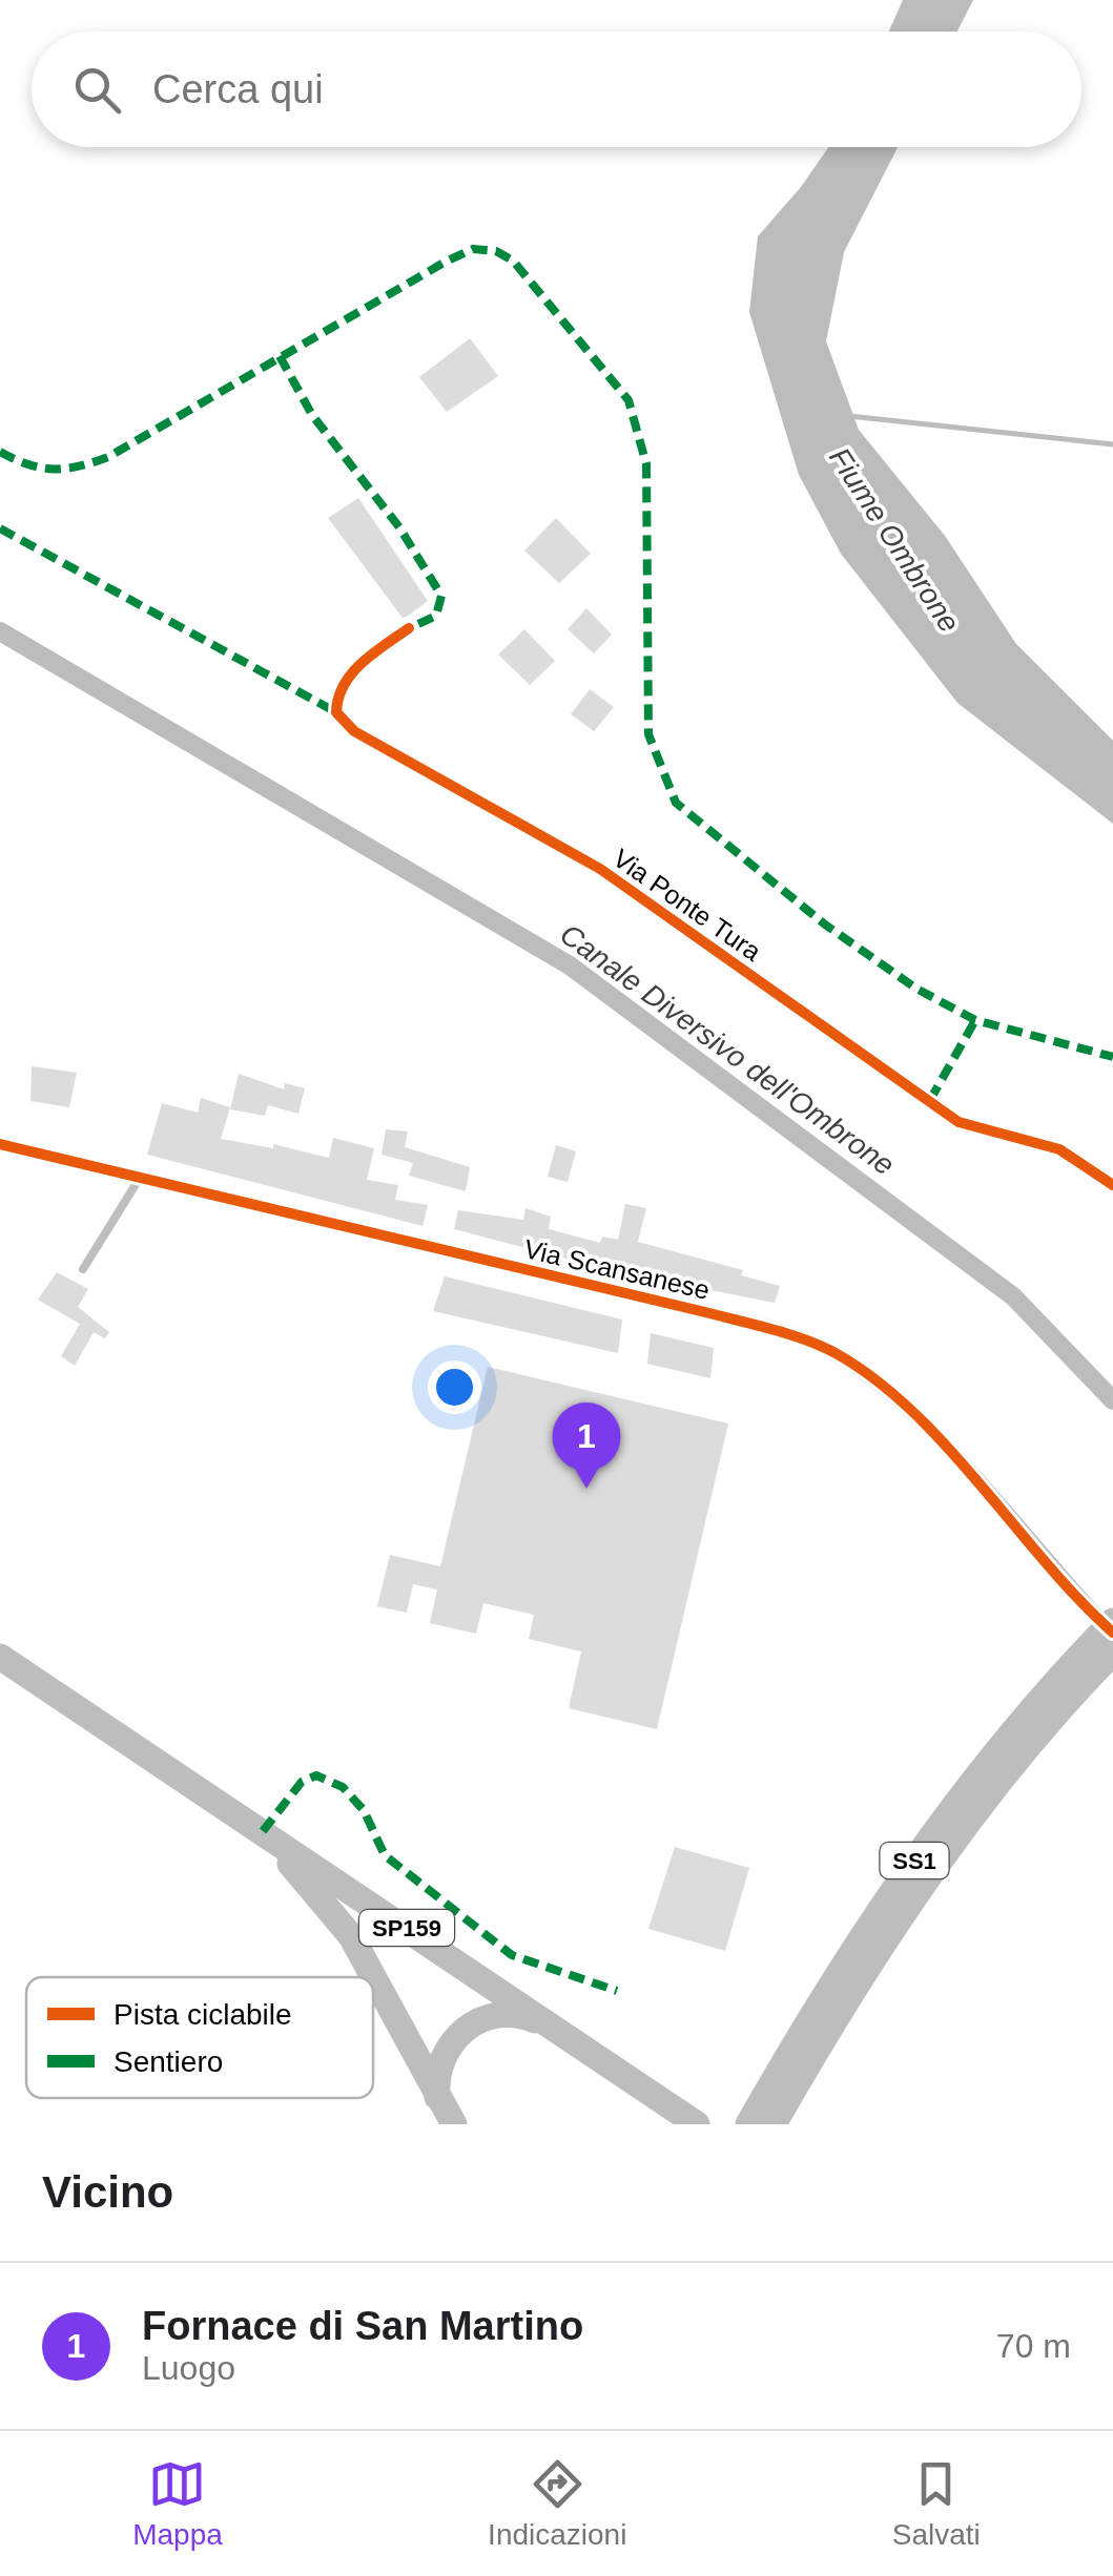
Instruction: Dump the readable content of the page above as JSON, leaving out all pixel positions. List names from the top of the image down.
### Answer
{
  "streets": {
    "main road": ["SS1", "SP159"],
    "street": ["Via Ponte Tura", "Via Scansanese"]
  },
  "water": ["Fiume Ombrone", "Canale Diversivo dell'Ombrone"],
  "legend": ["Pista ciclabile", "Sentiero"],
  "page": {
    "search": "Cerca qui",
    "pins": "1",
    "heading": "Vicino",
    "list": [
      {
        "mark": "1",
        "name": "Fornace di San Martino",
        "note": "Luogo",
        "value": "70 m"
      }
    ],
    "nav": ["Mappa", "Indicazioni", "Salvati"]
  }
}
